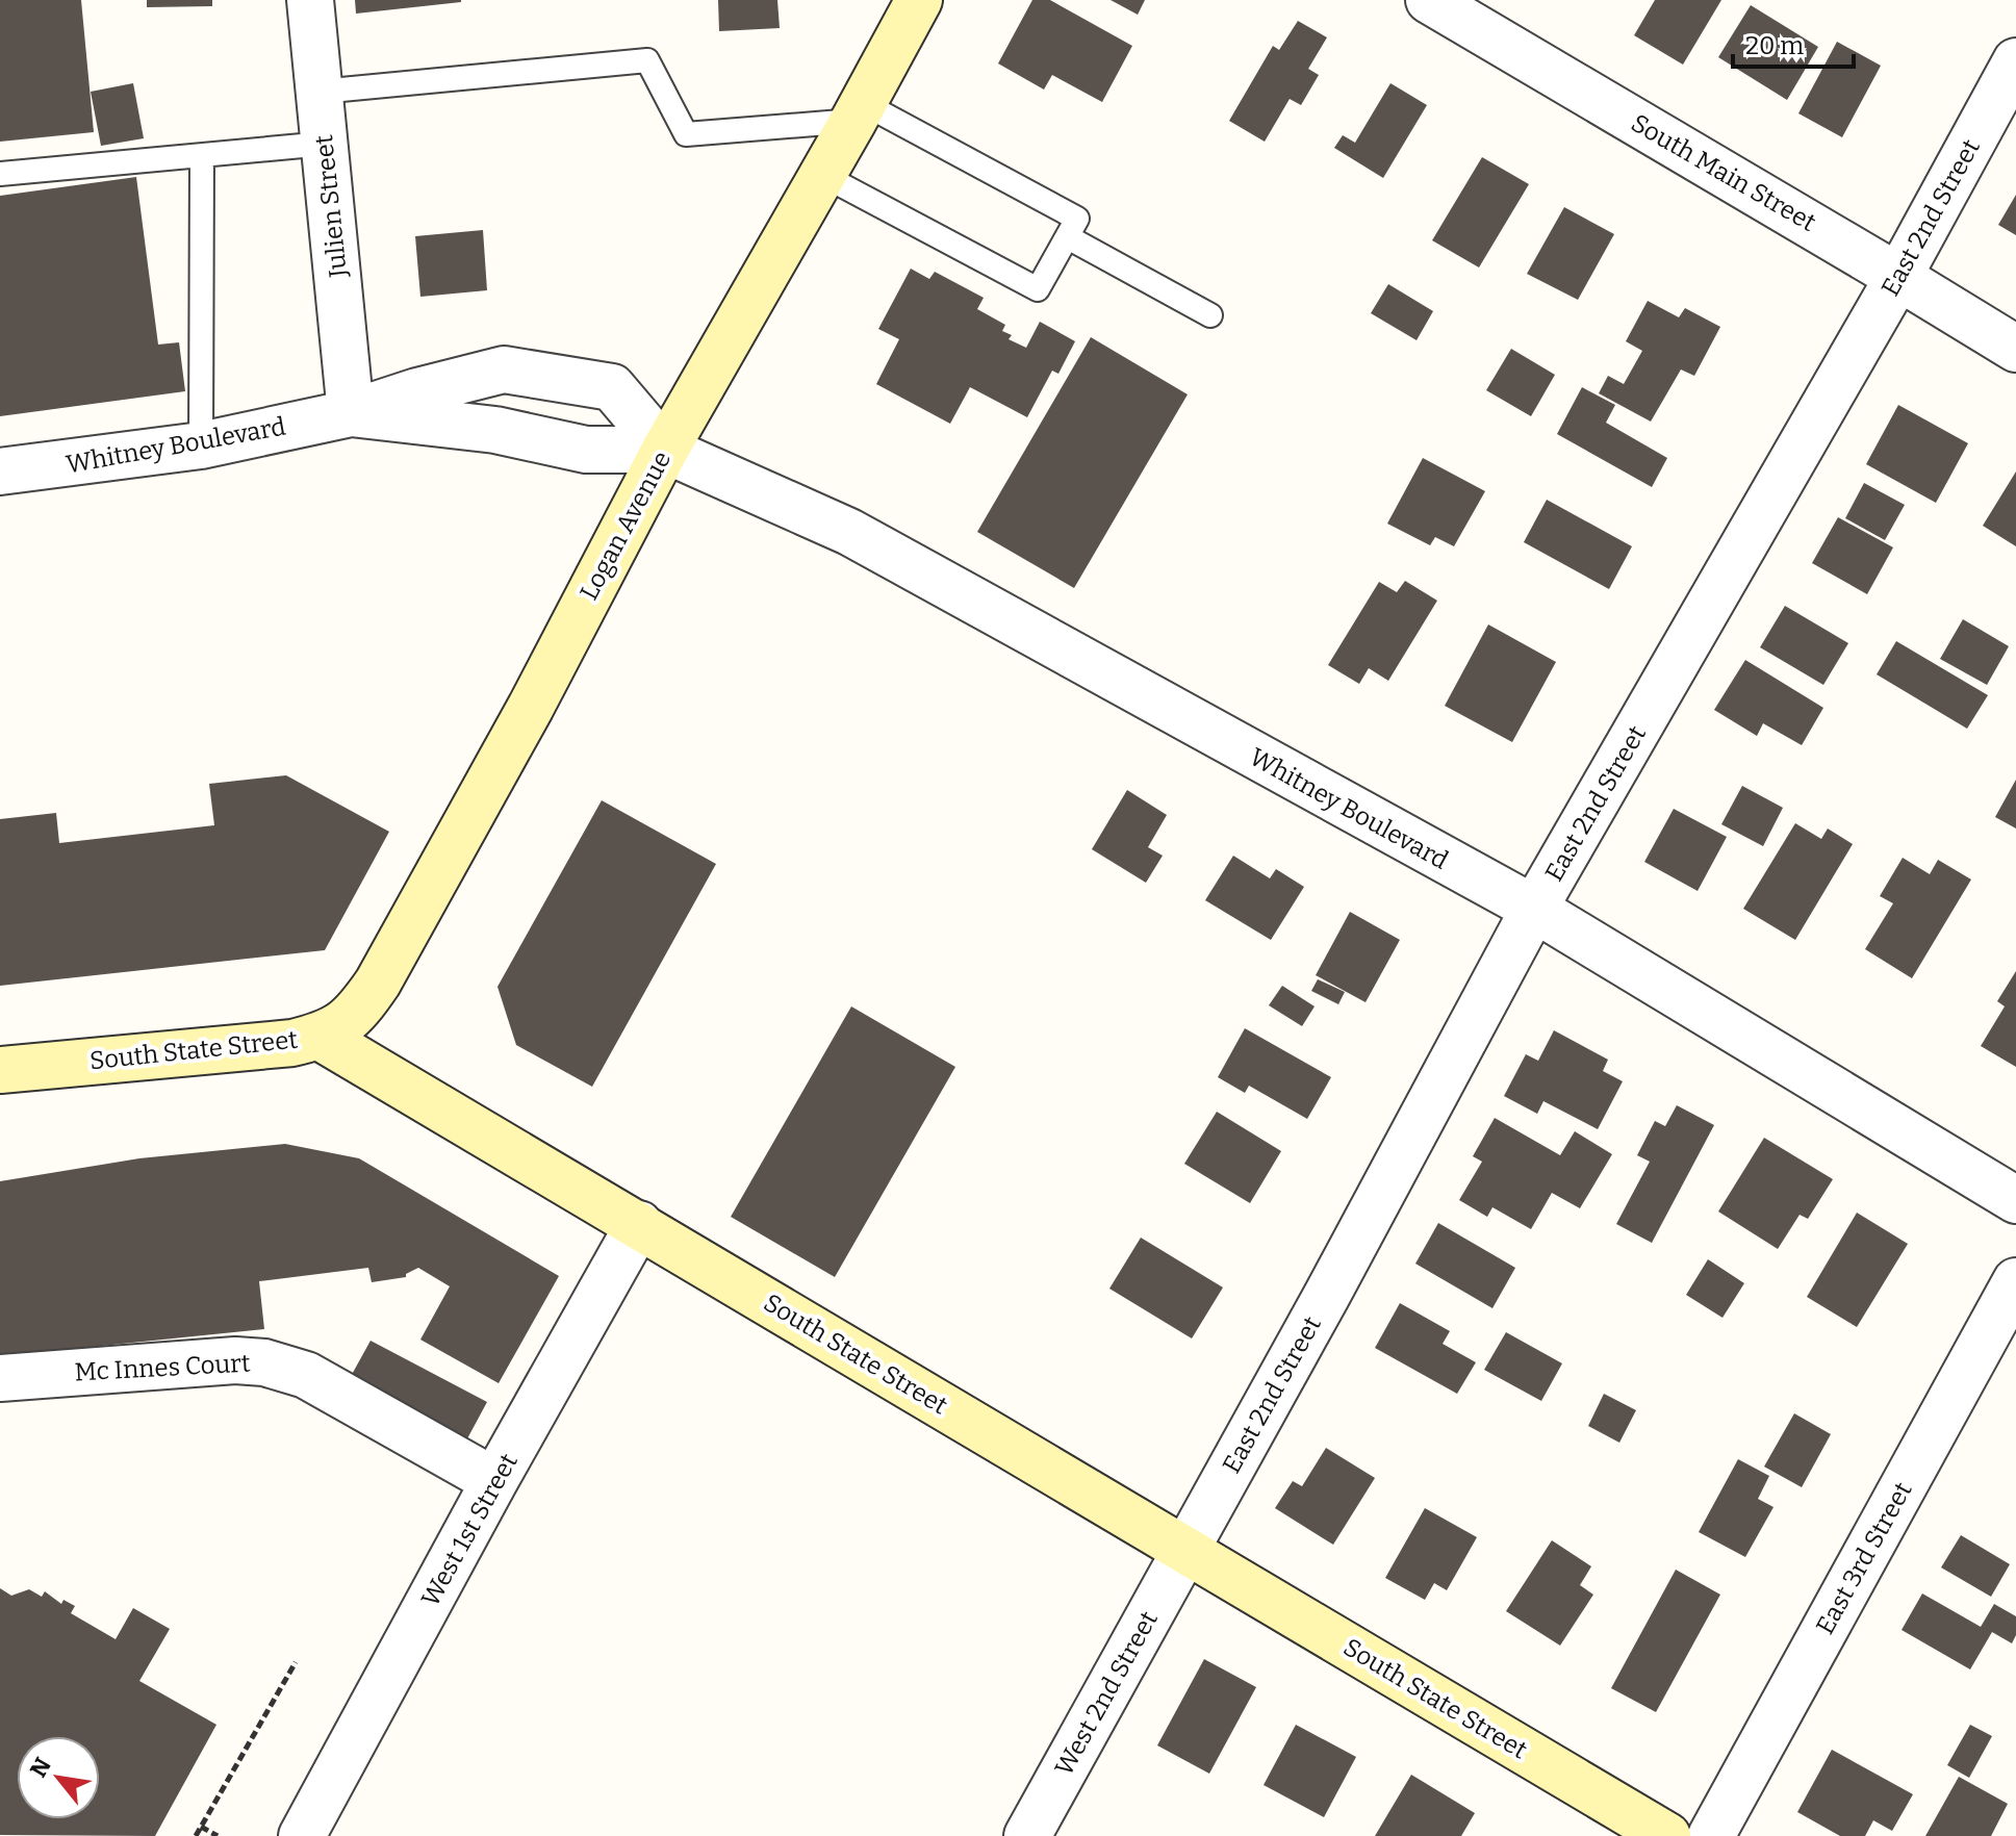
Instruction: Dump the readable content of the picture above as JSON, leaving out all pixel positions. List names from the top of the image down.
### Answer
{
  "streets": {
    "main road": ["Logan Avenue", "South State Street"],
    "street": [
      "South Main Street",
      "Julien Street",
      "East 2nd Street",
      "Whitney Boulevard",
      "Mc Innes Court",
      "West 1st Street",
      "East 3rd Street",
      "West 2nd Street"
    ]
  },
  "crossings": [
    ["South Main Street", "East 2nd Street"],
    ["Julien Street", "Whitney Boulevard"],
    ["East 2nd Street", "Whitney Boulevard"],
    ["East 2nd Street", "South State Street"],
    ["East 2nd Street", "West 2nd Street"],
    ["Whitney Boulevard", "Logan Avenue"],
    ["Logan Avenue", "South State Street"],
    ["South State Street", "West 1st Street"],
    ["South State Street", "West 2nd Street"],
    ["Mc Innes Court", "West 1st Street"]
  ],
  "scale_bar": "20 m",
  "north": "top left"
}
